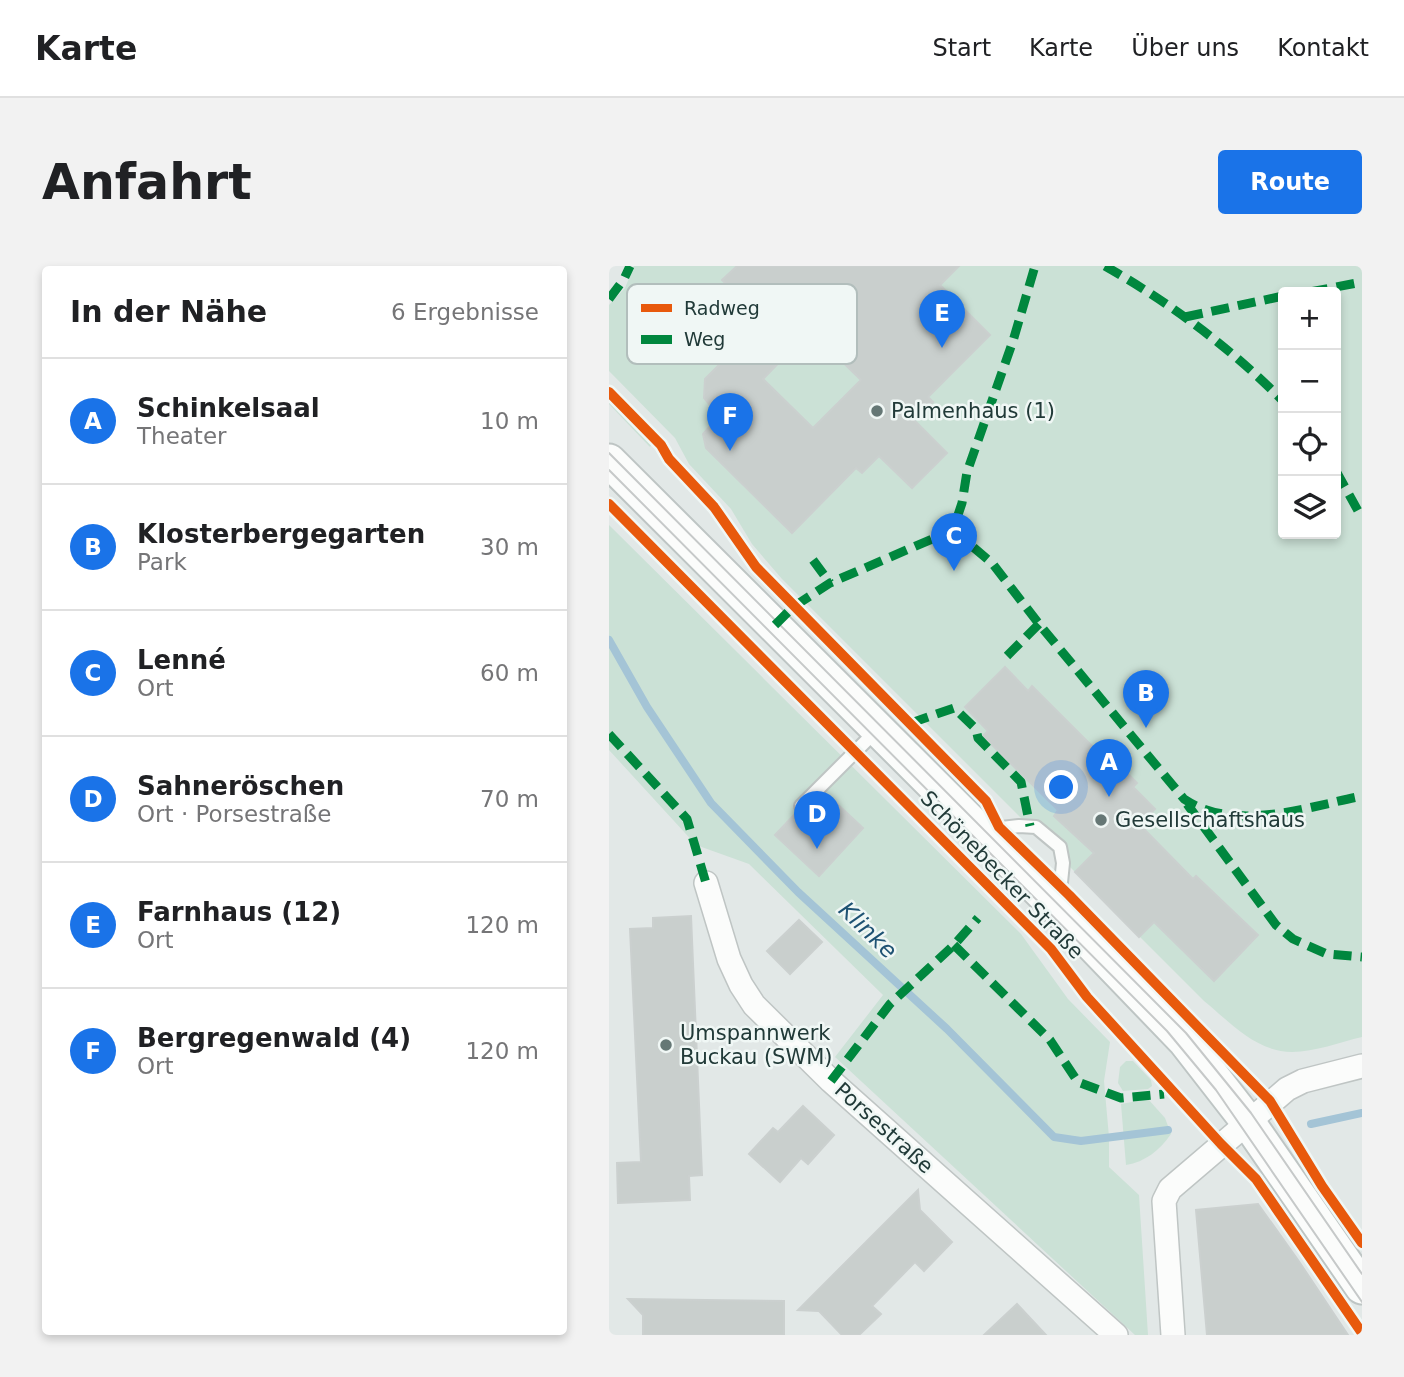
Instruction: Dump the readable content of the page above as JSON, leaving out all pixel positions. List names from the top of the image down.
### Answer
{
  "streets": {
    "main road": ["Schönebecker Straße"],
    "street": ["Porsestraße"]
  },
  "water": ["Klinke"],
  "places": ["Palmenhaus (1)", "Gesellschaftshaus", "Umspannwerk Buckau (SWM)"],
  "legend": ["Radweg", "Weg"],
  "page": {
    "header": "Karte",
    "nav": [
      "Start",
      "Karte",
      "Über uns",
      "Kontakt"
    ],
    "buttons": "Route",
    "title": "Anfahrt",
    "heading": ["In der Nähe", "6 Ergebnisse"],
    "map_buttons": ["+", "−"],
    "pins": [
      "E",
      "F",
      "C",
      "B",
      "A",
      "D"
    ],
    "list": [
      {
        "mark": "A",
        "name": "Schinkelsaal",
        "note": "Theater",
        "value": "10 m"
      },
      {
        "mark": "B",
        "name": "Klosterbergegarten",
        "note": "Park",
        "value": "30 m"
      },
      {
        "mark": "C",
        "name": "Lenné",
        "note": "Ort",
        "value": "60 m"
      },
      {
        "mark": "D",
        "name": "Sahneröschen",
        "note": "Ort · Porsestraße",
        "value": "70 m"
      },
      {
        "mark": "E",
        "name": "Farnhaus (12)",
        "note": "Ort",
        "value": "120 m"
      },
      {
        "mark": "F",
        "name": "Bergregenwald (4)",
        "note": "Ort",
        "value": "120 m"
      }
    ]
  }
}
